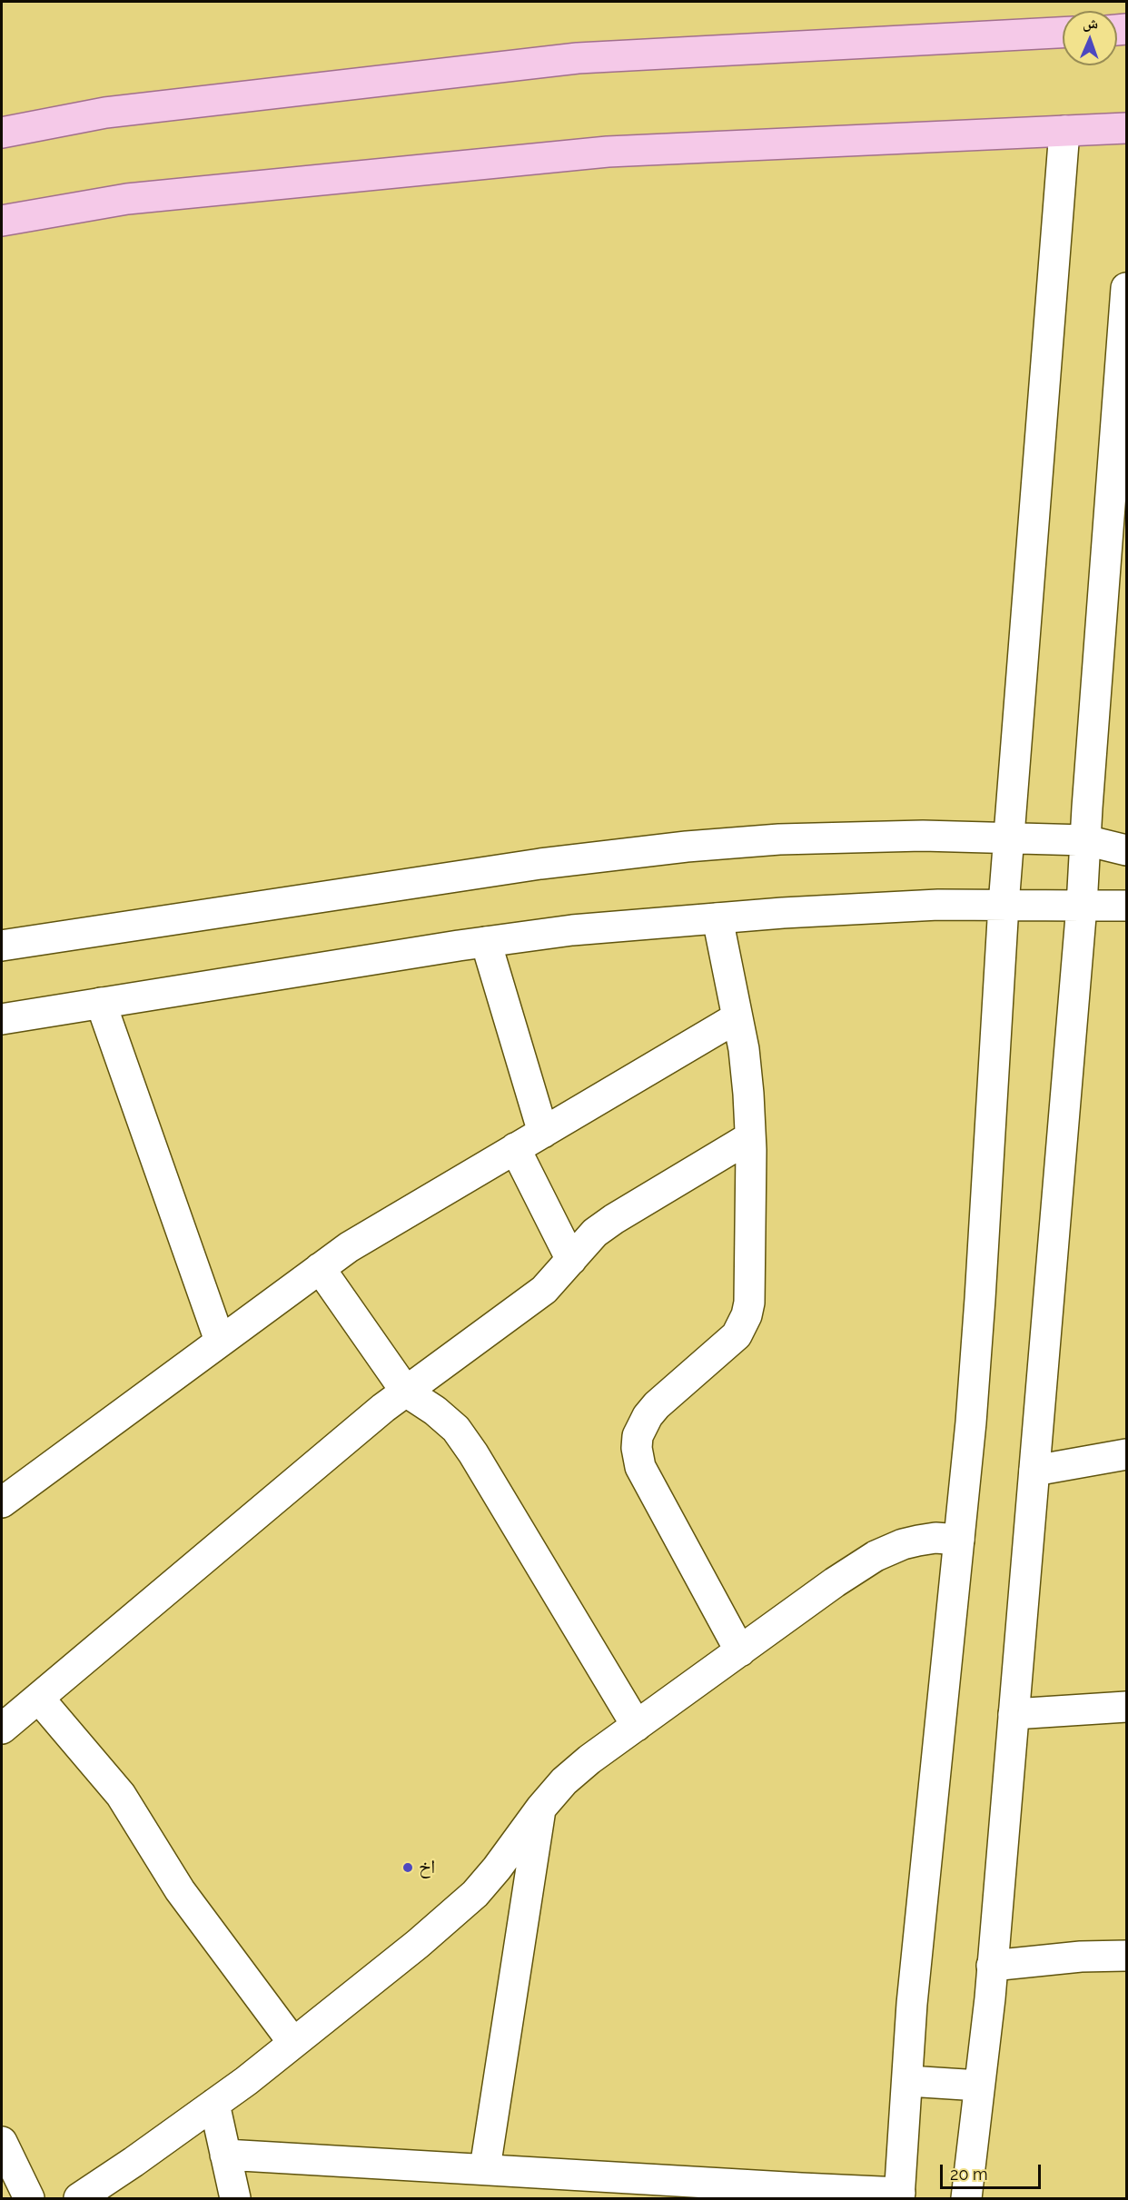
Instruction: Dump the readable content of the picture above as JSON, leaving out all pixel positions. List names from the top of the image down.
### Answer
{
  "places": ["اخ"],
  "scale_bar": "20 m",
  "north": "top"
}
